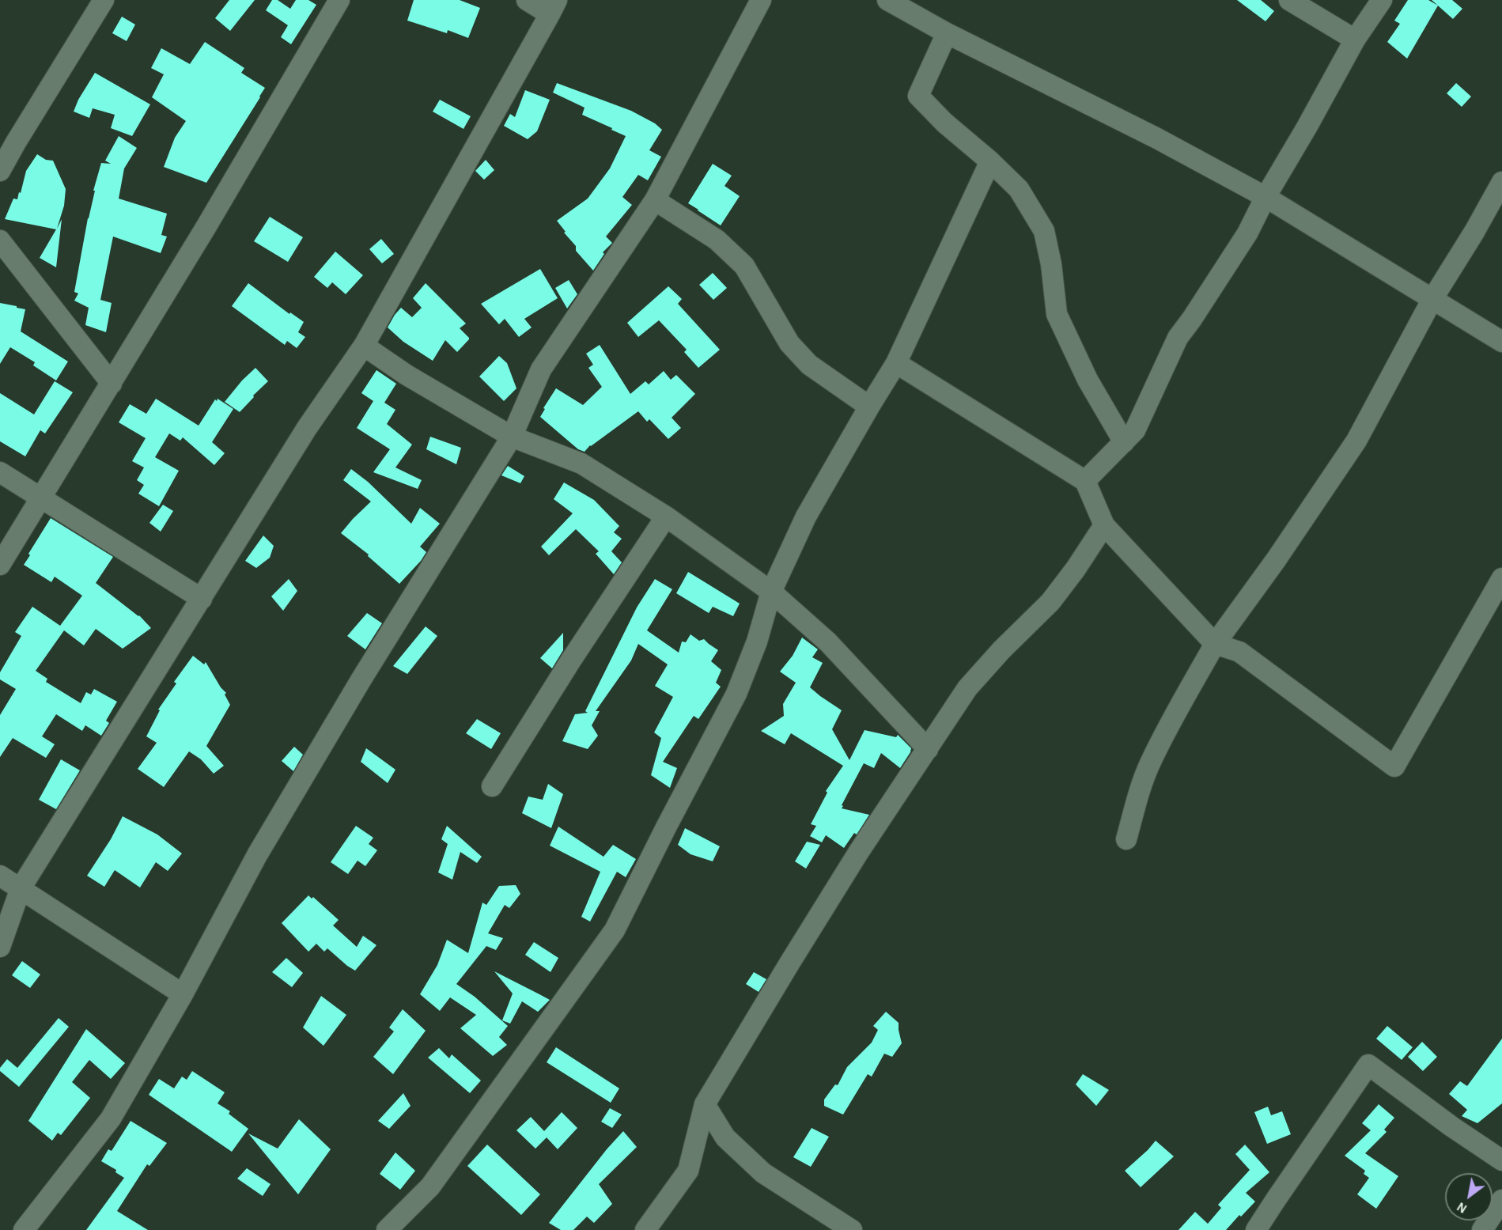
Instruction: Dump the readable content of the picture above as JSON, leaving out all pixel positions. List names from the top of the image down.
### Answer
{
  "north": "bottom left"
}
